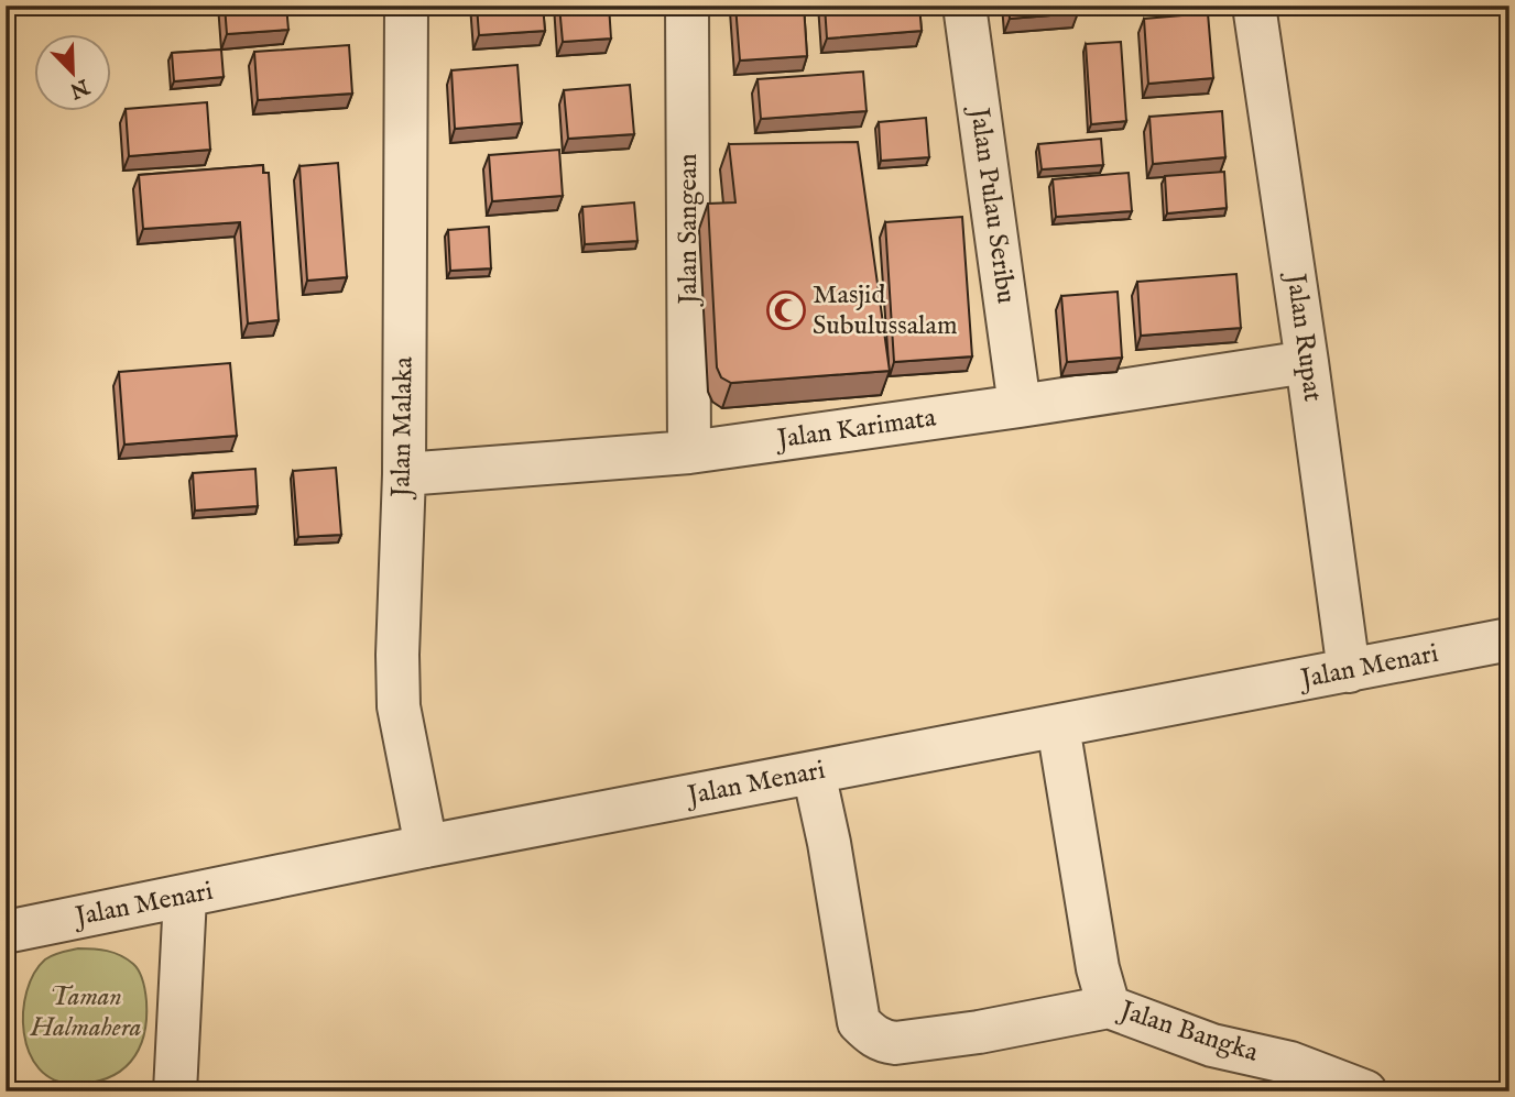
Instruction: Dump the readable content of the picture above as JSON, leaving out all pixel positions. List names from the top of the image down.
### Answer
{
  "streets": {
    "street": [
      "Jalan Pulau Seribu",
      "Jalan Sangean",
      "Jalan Rupat",
      "Jalan Malaka",
      "Jalan Karimata",
      "Jalan Menari",
      "Jalan Bangka"
    ]
  },
  "crossings": [
    ["Jalan Pulau Seribu", "Jalan Karimata"],
    ["Jalan Sangean", "Jalan Karimata"],
    ["Jalan Rupat", "Jalan Karimata"],
    ["Jalan Rupat", "Jalan Menari"],
    ["Jalan Malaka", "Jalan Karimata"],
    ["Jalan Malaka", "Jalan Menari"],
    ["Jalan Menari", "Jalan Bangka"]
  ],
  "parks": ["Taman Halmahera"],
  "places": {
    "mosque": ["Masjid Subulussalam"]
  },
  "north": "bottom right"
}
